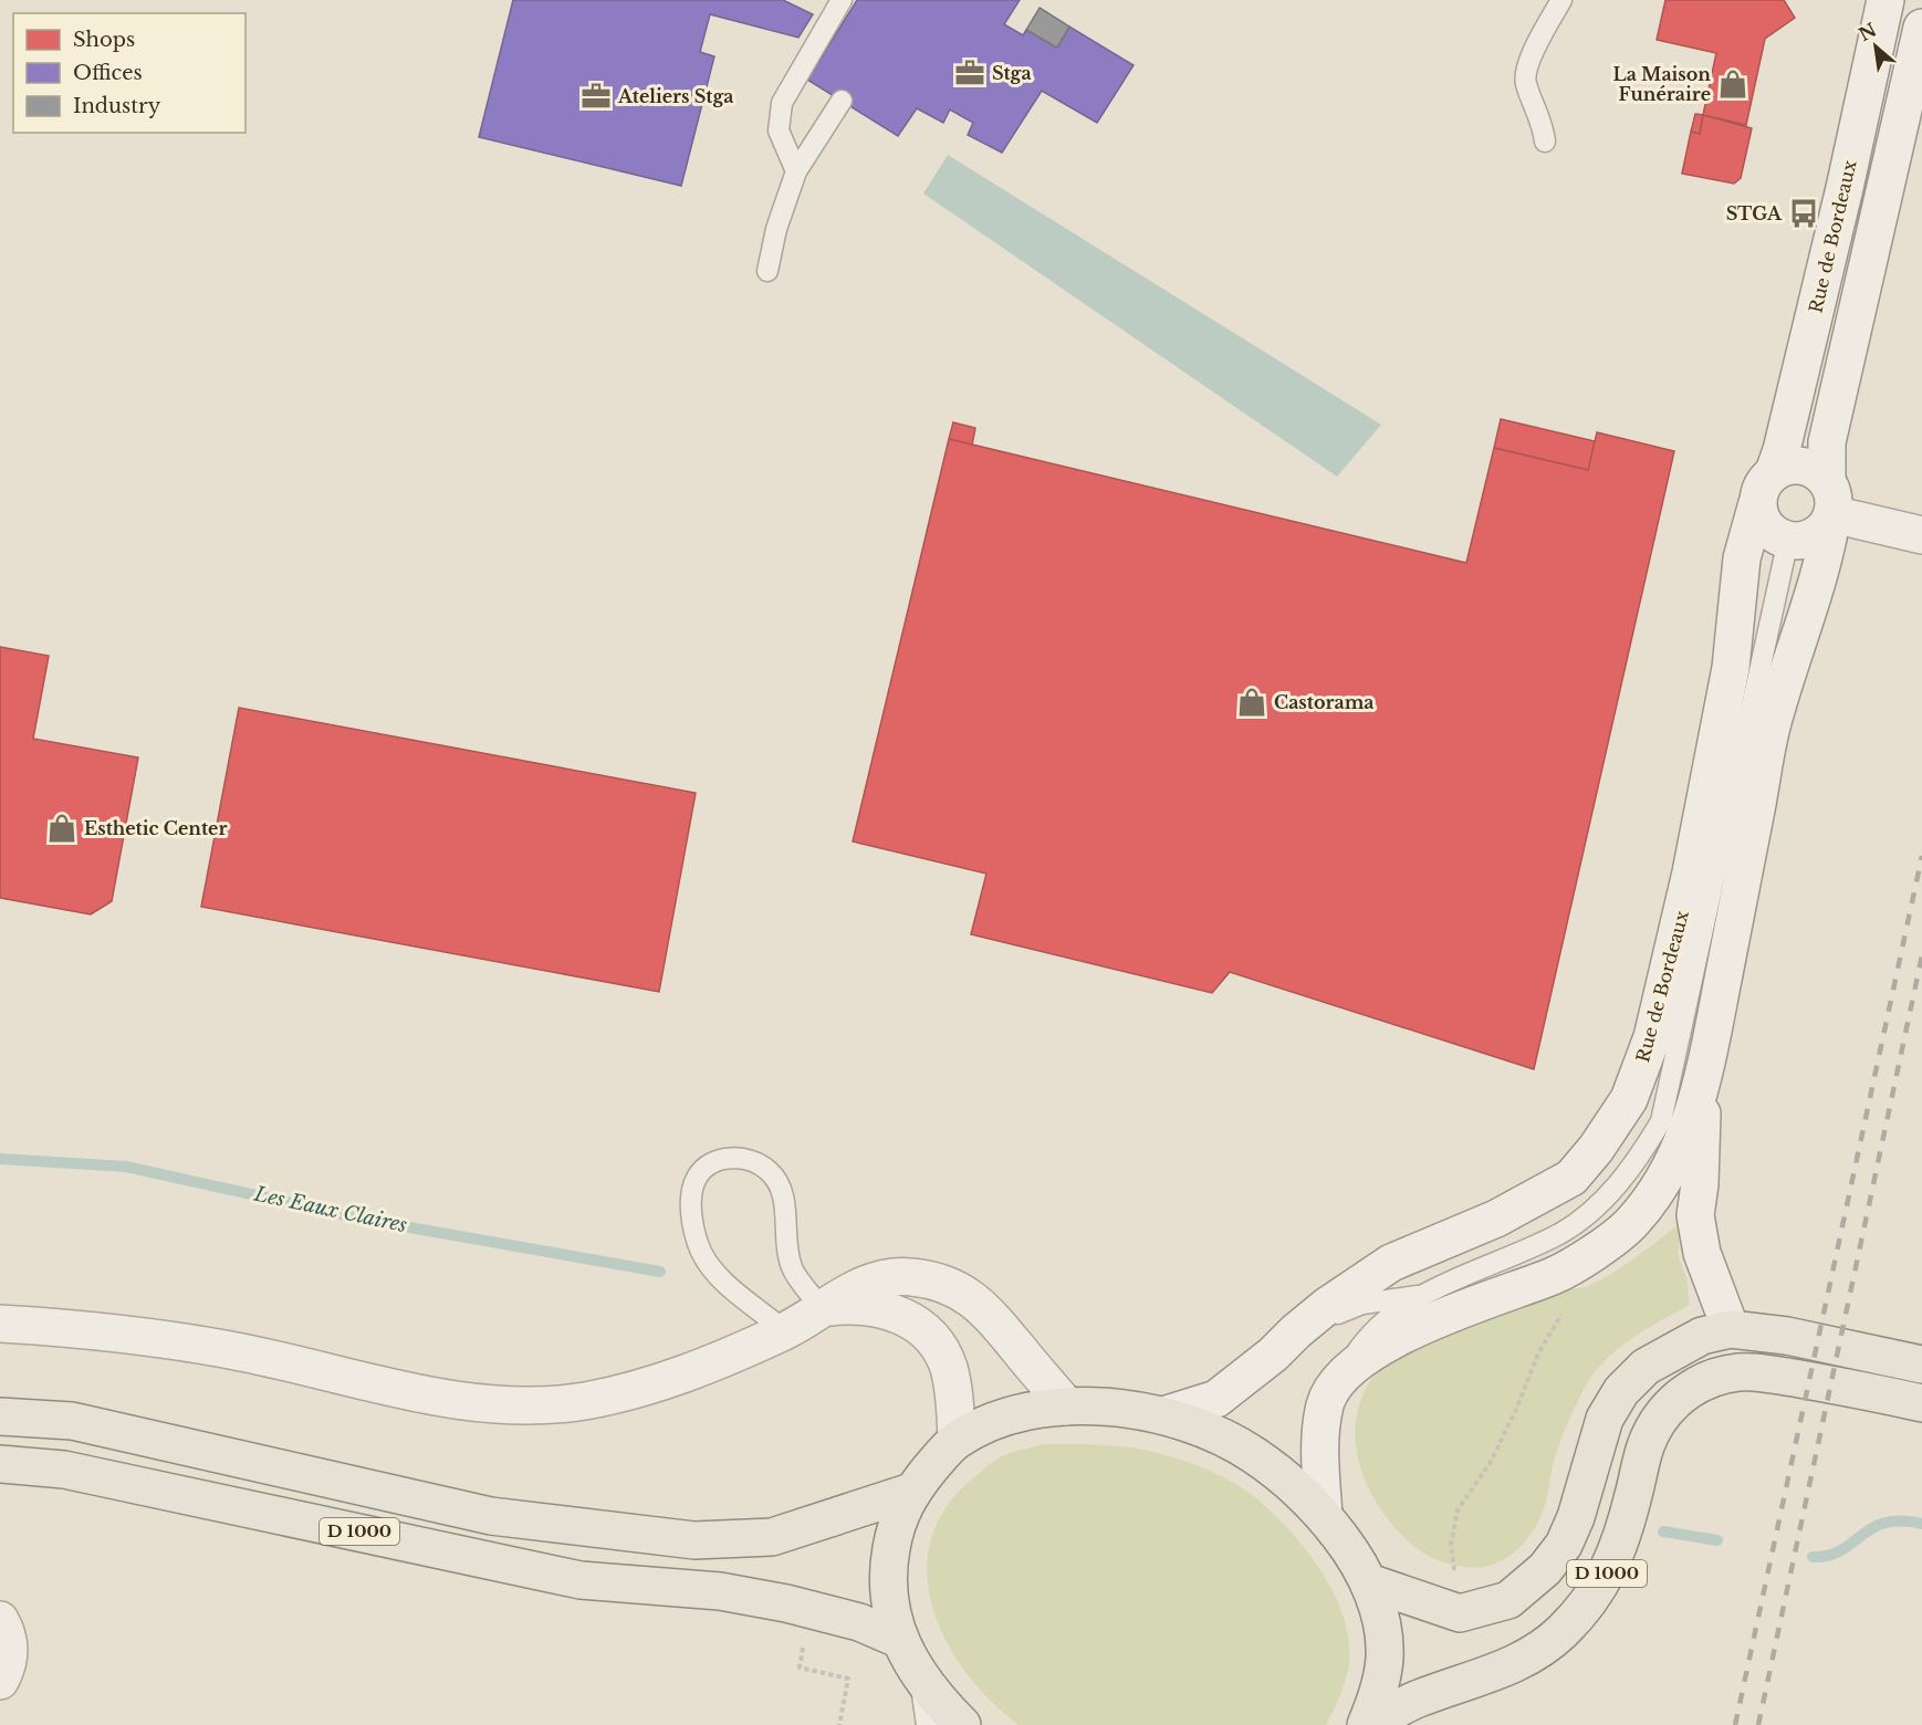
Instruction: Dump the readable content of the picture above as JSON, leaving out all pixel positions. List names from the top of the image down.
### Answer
{
  "streets": {
    "main road": ["Rue de Bordeaux", "D 1000"]
  },
  "water": ["Les Eaux Claires"],
  "places": {
    "office": ["Stga", "Ateliers Stga"],
    "shop": ["La Maison Funéraire", "Castorama", "Esthetic Center"],
    "bus stop": ["STGA"]
  },
  "legend": ["Shops", "Offices", "Industry"],
  "north": "top left"
}
